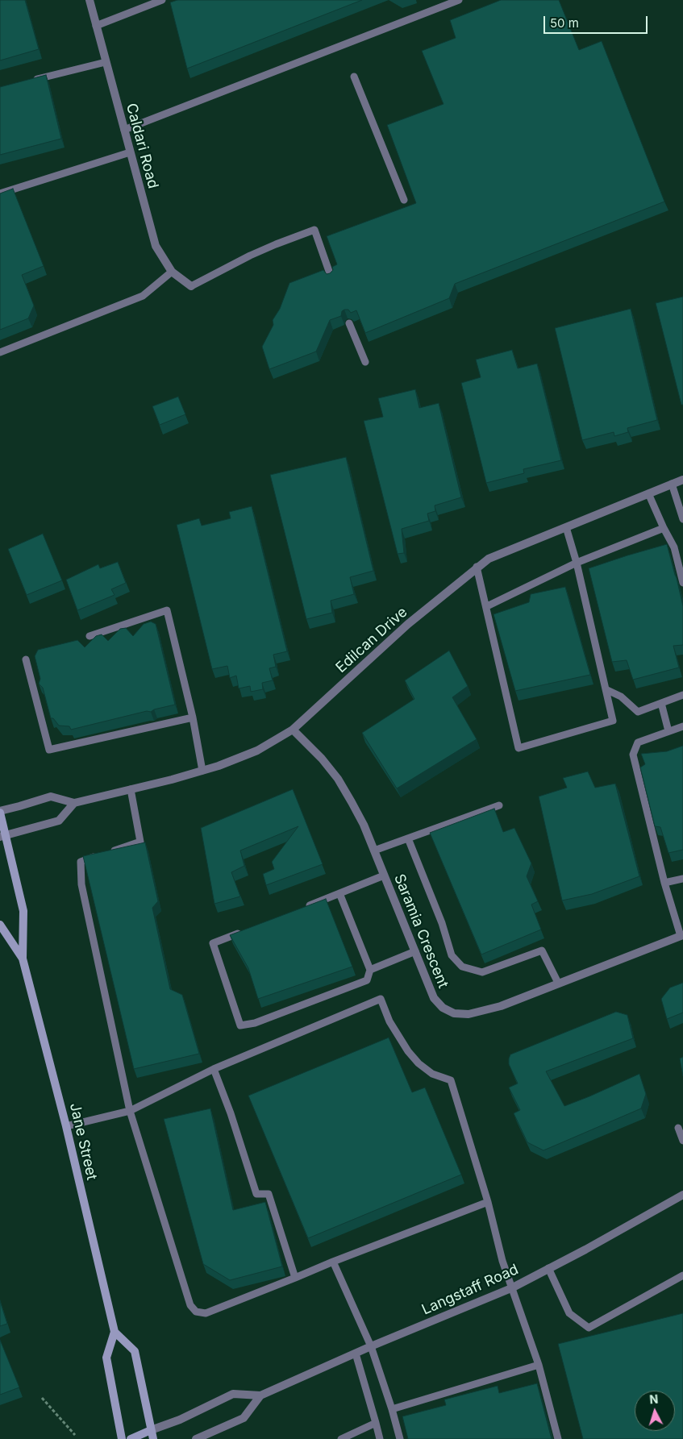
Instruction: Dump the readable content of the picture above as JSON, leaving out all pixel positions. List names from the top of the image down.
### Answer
{
  "streets": {
    "main road": ["Jane Street", "Langstaff Road"],
    "street": ["Caldari Road", "Edilcan Drive", "Saramia Crescent"]
  },
  "crossings": [
    ["Edilcan Drive", "Saramia Crescent"],
    ["Edilcan Drive", "Jane Street"]
  ],
  "scale_bar": "50 m",
  "north": "top"
}
